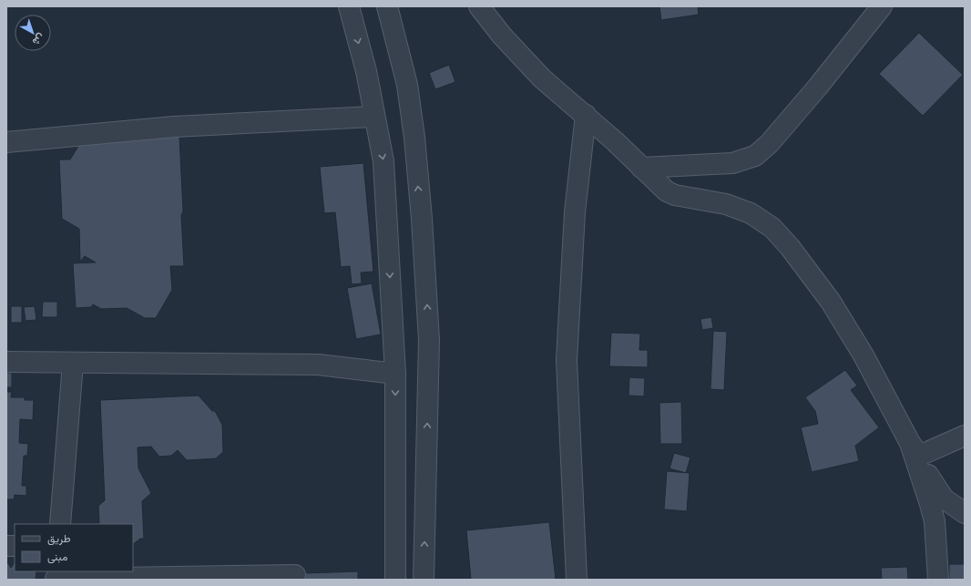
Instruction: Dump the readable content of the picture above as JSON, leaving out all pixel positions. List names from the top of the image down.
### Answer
{
  "legend": ["طريق", "مبنى"],
  "north": "bottom right"
}
